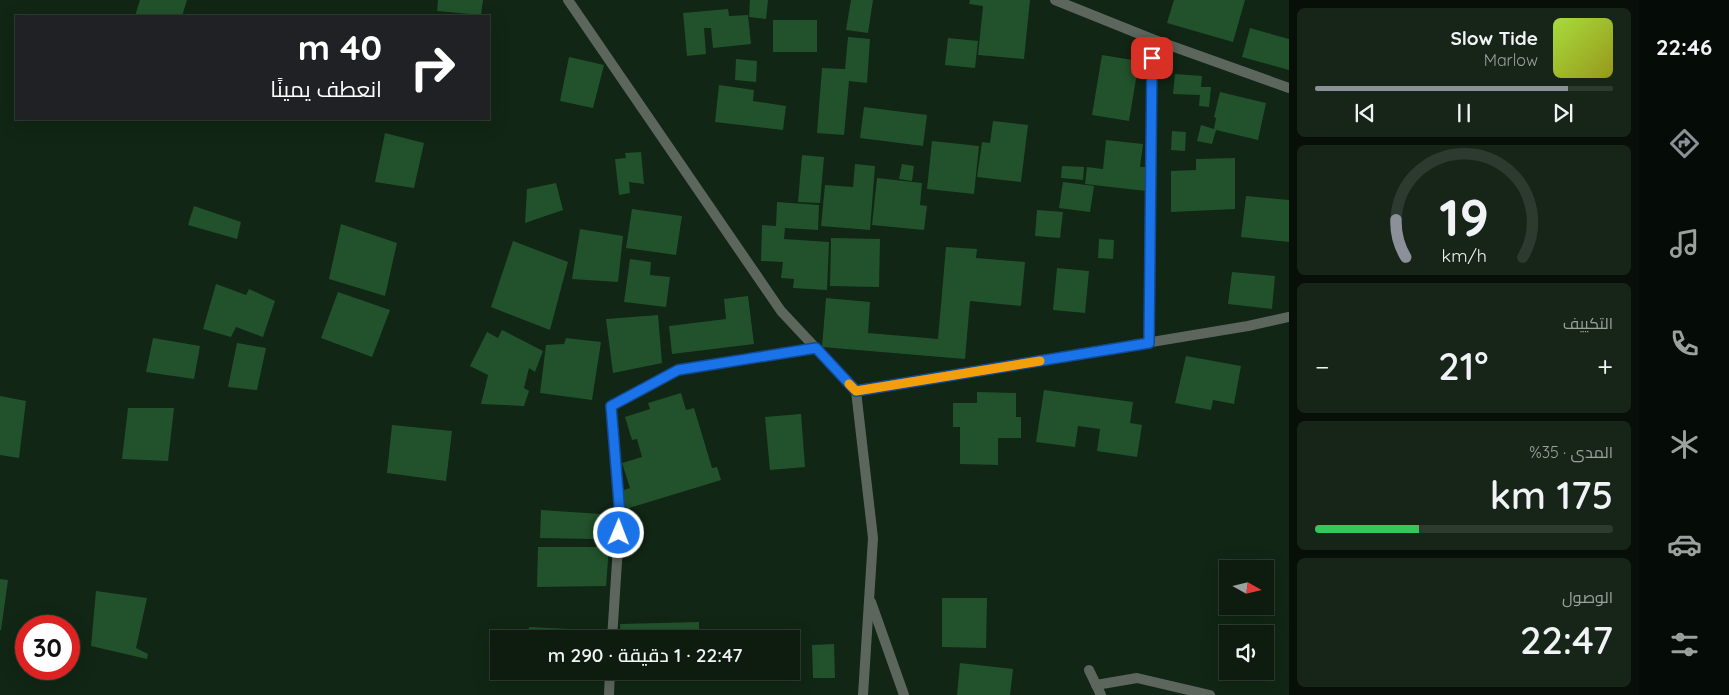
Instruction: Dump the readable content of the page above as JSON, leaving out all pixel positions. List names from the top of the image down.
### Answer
{
  "north": "right",
  "page": {
    "tabs": "22:46",
    "turn": ["40 m", "انعطف يمينًا"],
    "song": ["Slow Tide", "Marlow"],
    "tile": [
      "التكييف",
      ["المدى · 35%", "175 km"],
      ["الوصول", "22:47"]
    ],
    "heat": ["−", "21°", "+"],
    "limit": "30",
    "trip": "22:47 · 1 دقيقة · 290 m",
    "gauge": ["19", "km/h"]
  }
}
